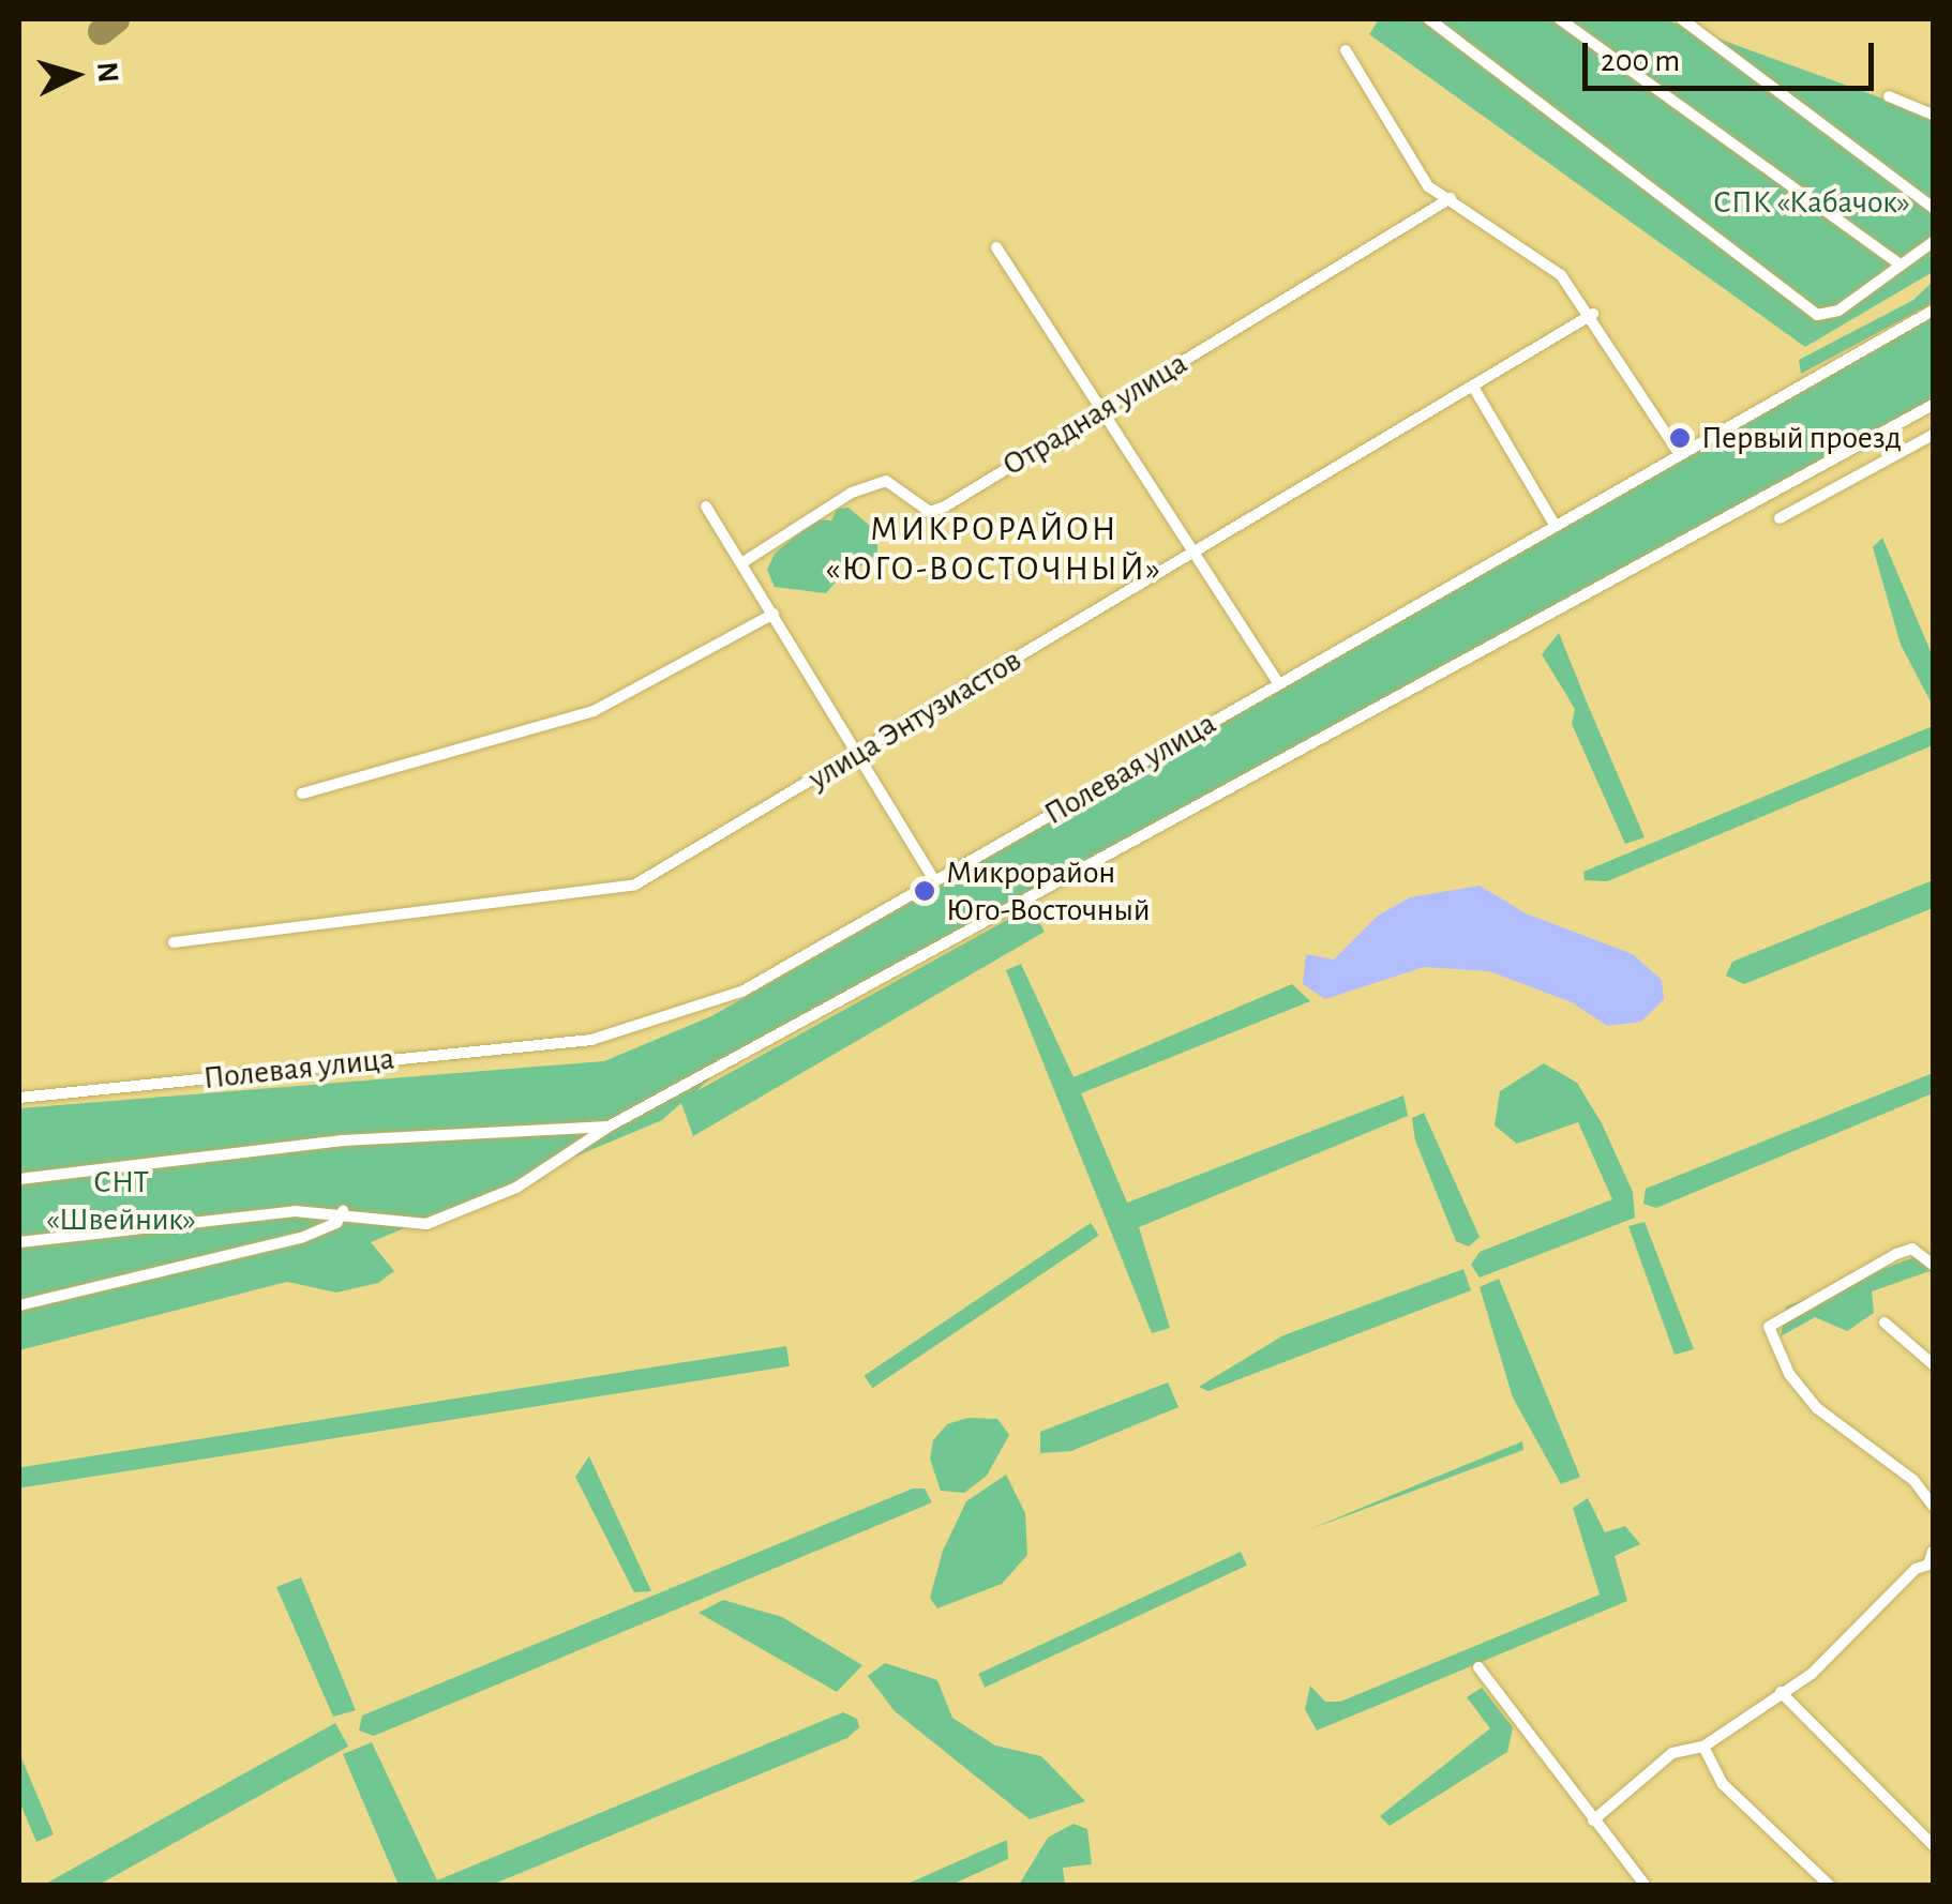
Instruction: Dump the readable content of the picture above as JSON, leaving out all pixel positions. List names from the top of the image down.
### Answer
{
  "streets": {
    "street": ["Отрадная улица", "улица Энтузиастов", "Полевая улица"]
  },
  "districts": ["МИКРОРАЙОН «ЮГО-ВОСТОЧНЫЙ»"],
  "parks": ["СПК «Кабачок»", "СНТ «Швейник»"],
  "places": ["Первый проезд", "Микрорайон Юго-Восточный"],
  "scale_bar": "200 m",
  "north": "right"
}
